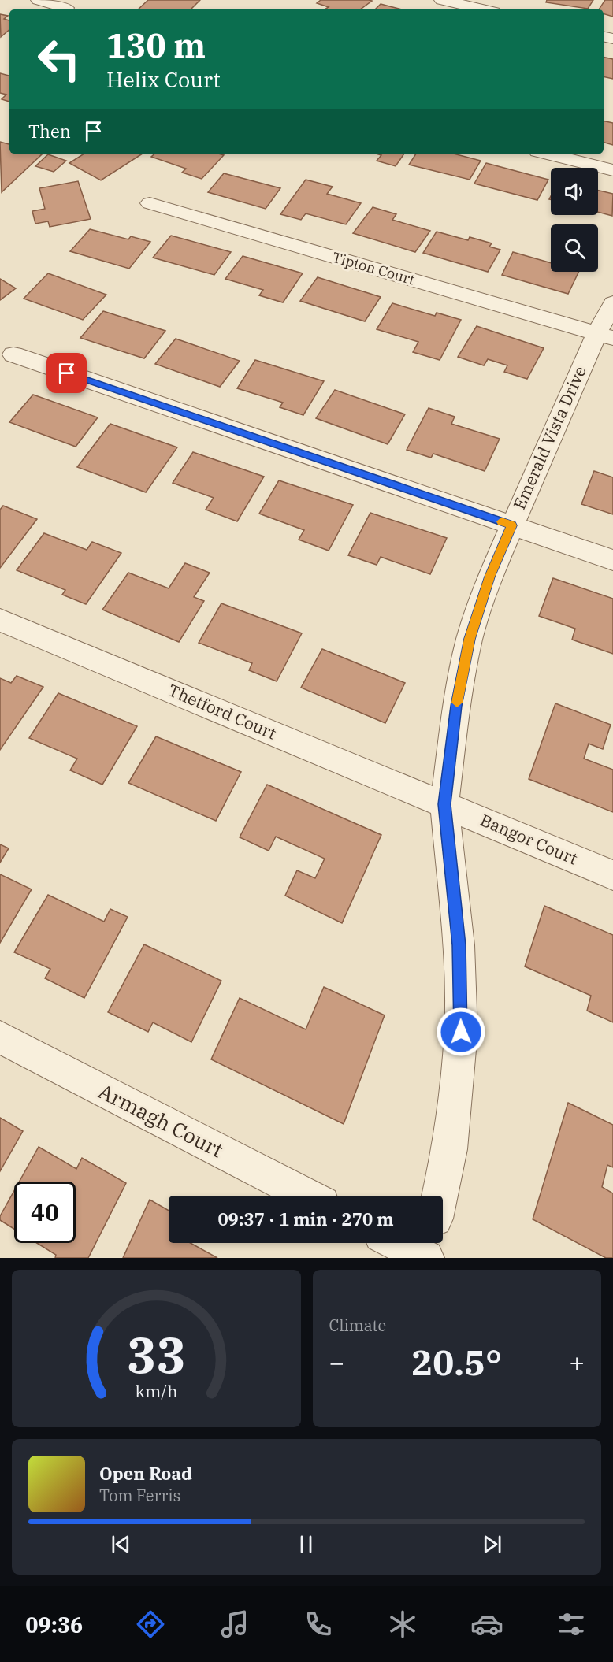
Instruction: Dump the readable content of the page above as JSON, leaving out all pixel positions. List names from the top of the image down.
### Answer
{
  "streets": {
    "street": [
      "Tipton Court",
      "Emerald Vista Drive",
      "Thetford Court",
      "Bangor Court",
      "Armagh Court"
    ]
  },
  "crossings": [
    ["Tipton Court", "Emerald Vista Drive"],
    ["Emerald Vista Drive", "Thetford Court"],
    ["Emerald Vista Drive", "Bangor Court"],
    ["Thetford Court", "Bangor Court"]
  ],
  "page": {
    "turn": ["130 m", "Helix Court"],
    "then": "Then",
    "limit": "40",
    "trip": "09:37 · 1 min · 270 m",
    "tile": "Climate",
    "heat": ["−", "20.5°", "+"],
    "song": ["Open Road", "Tom Ferris"],
    "tabs": "09:36",
    "gauge": ["33", "km/h"]
  }
}
